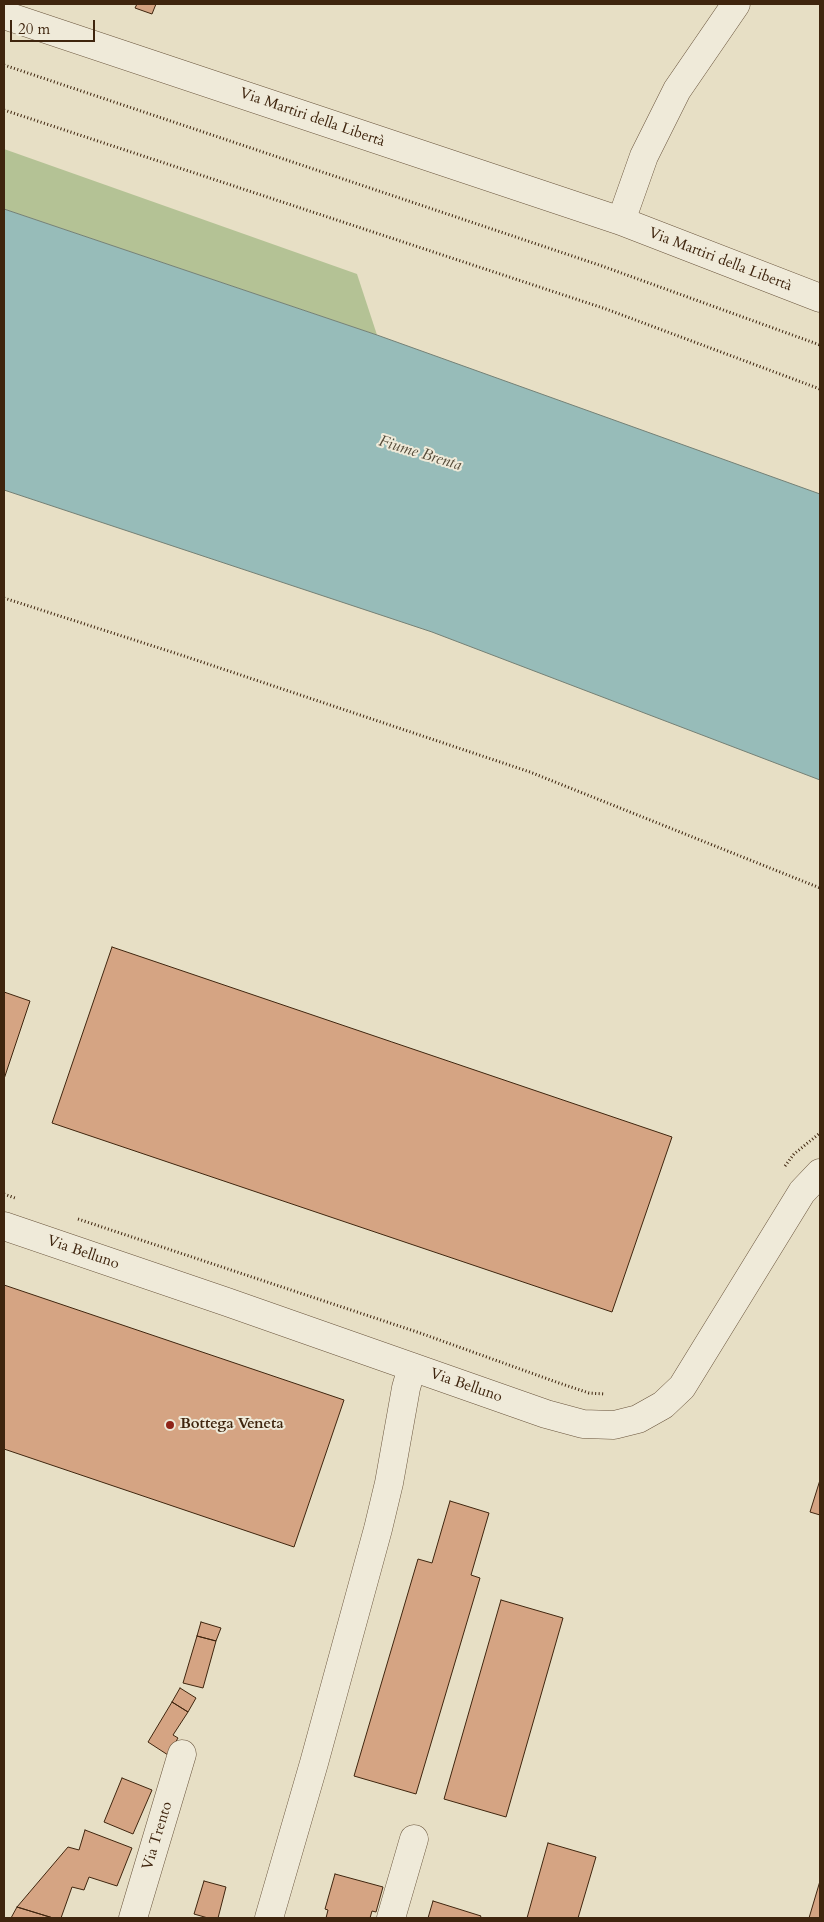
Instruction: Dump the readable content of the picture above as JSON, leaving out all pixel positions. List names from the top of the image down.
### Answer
{
  "streets": {
    "street": ["Via Martiri della Libertà", "Via Belluno", "Via Trento"]
  },
  "water": ["Fiume Brenta"],
  "places": ["Bottega Veneta"],
  "scale_bar": "20 m"
}
